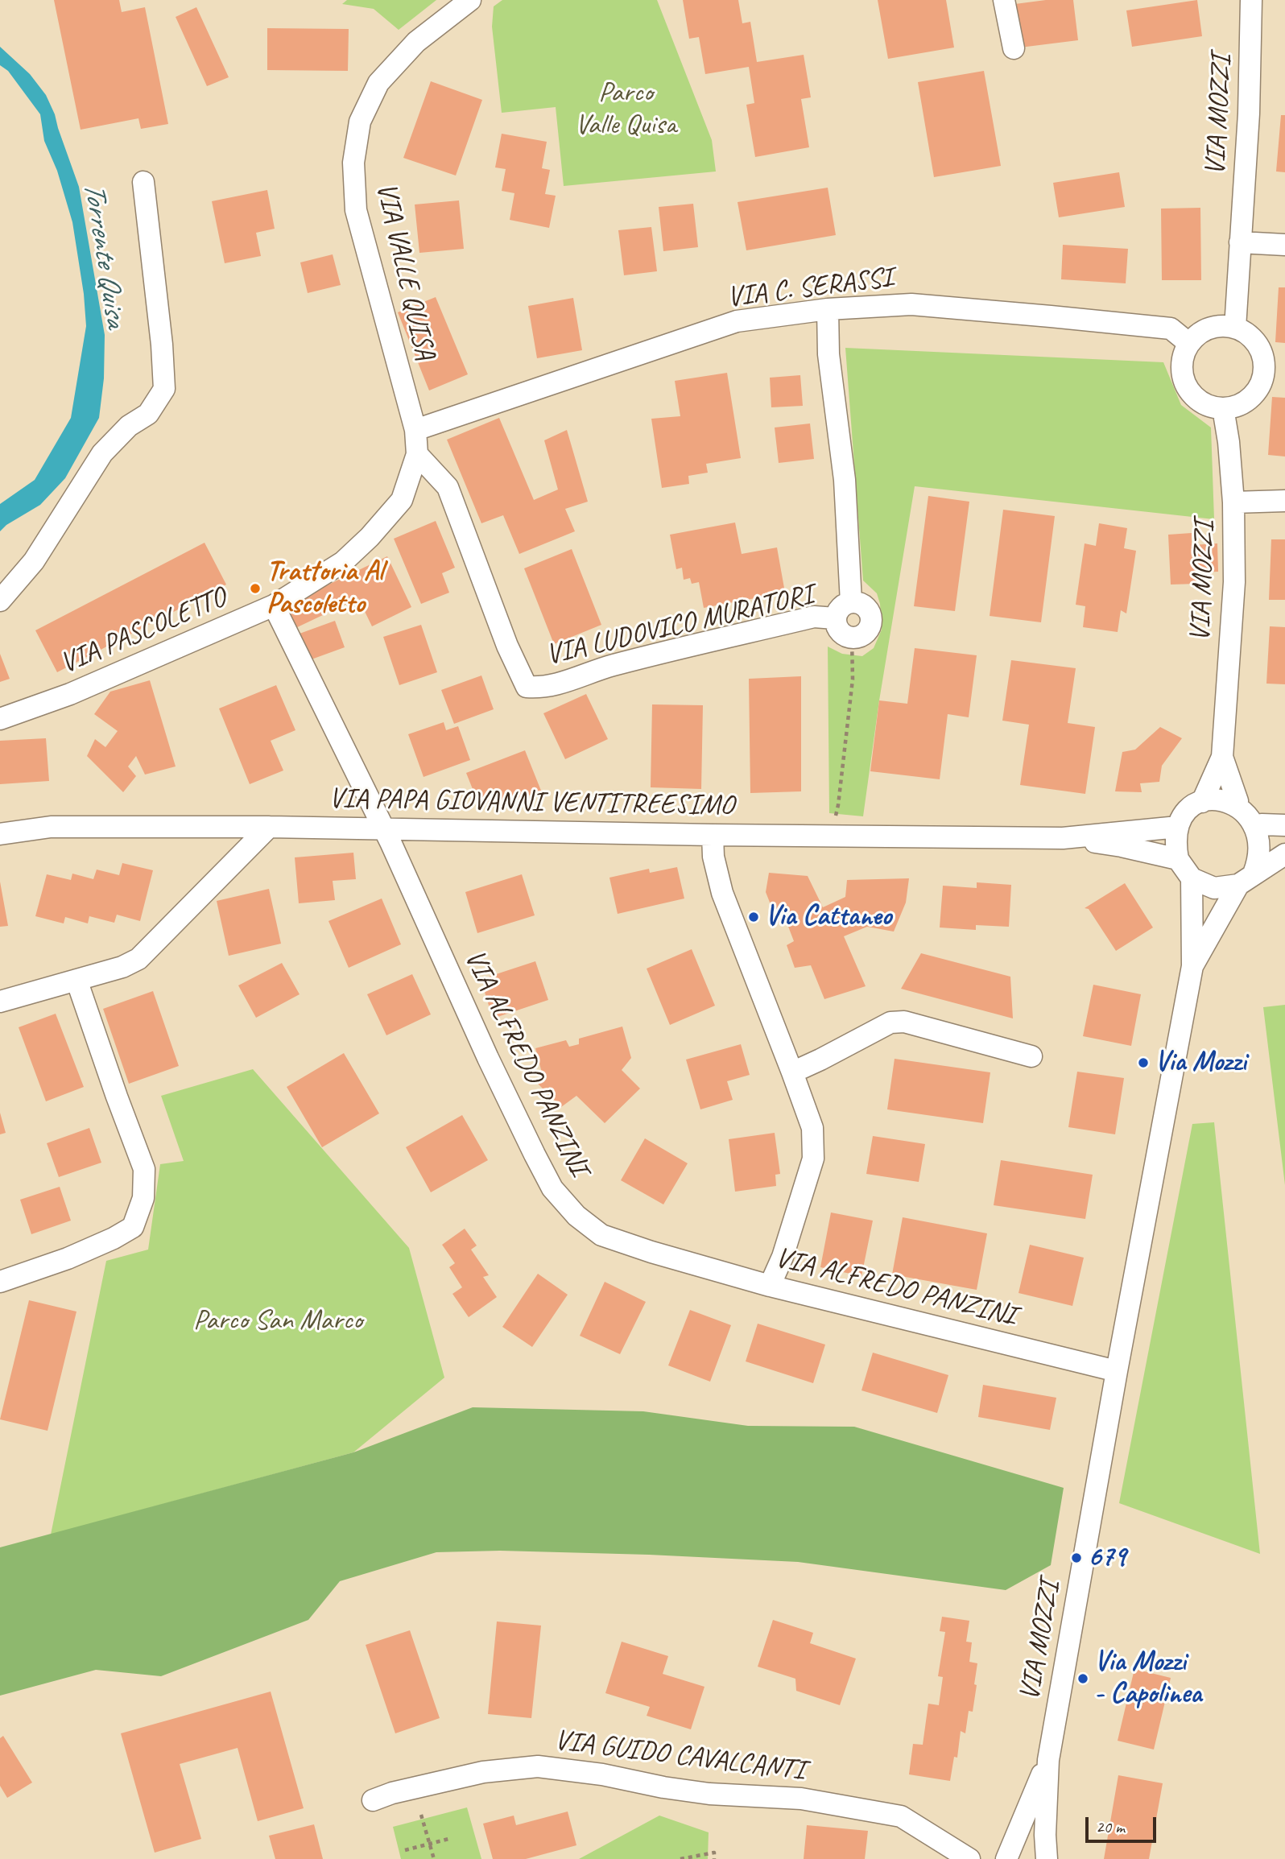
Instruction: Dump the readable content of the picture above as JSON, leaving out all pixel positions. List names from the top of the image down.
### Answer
{
  "streets": {
    "street": [
      "VIA MOZZI",
      "VIA VALLE QUISA",
      "VIA C. SERASSI",
      "VIA LUDOVICO MURATORI",
      "VIA PASCOLETTO",
      "VIA PAPA GIOVANNI VENTITREESIMO",
      "VIA ALFREDO PANZINI",
      "VIA GUIDO CAVALCANTI"
    ]
  },
  "crossings": [
    ["VIA MOZZI", "VIA C. SERASSI"],
    ["VIA MOZZI", "VIA ALFREDO PANZINI"],
    ["VIA VALLE QUISA", "VIA C. SERASSI"],
    ["VIA VALLE QUISA", "VIA PASCOLETTO"],
    ["VIA C. SERASSI", "VIA LUDOVICO MURATORI"],
    ["VIA C. SERASSI", "VIA PASCOLETTO"],
    ["VIA LUDOVICO MURATORI", "VIA PASCOLETTO"],
    ["VIA PASCOLETTO", "VIA ALFREDO PANZINI"],
    ["VIA PAPA GIOVANNI VENTITREESIMO", "VIA ALFREDO PANZINI"]
  ],
  "water": ["Torrente Quisa"],
  "parks": ["Parco Valle Quisa", "Parco San Marco"],
  "places": [
    "Trattoria Al Pascoletto",
    "Via Cattaneo",
    "Via Mozzi",
    "679",
    "Via Mozzi - Capolinea"
  ],
  "scale_bar": "20 m"
}
